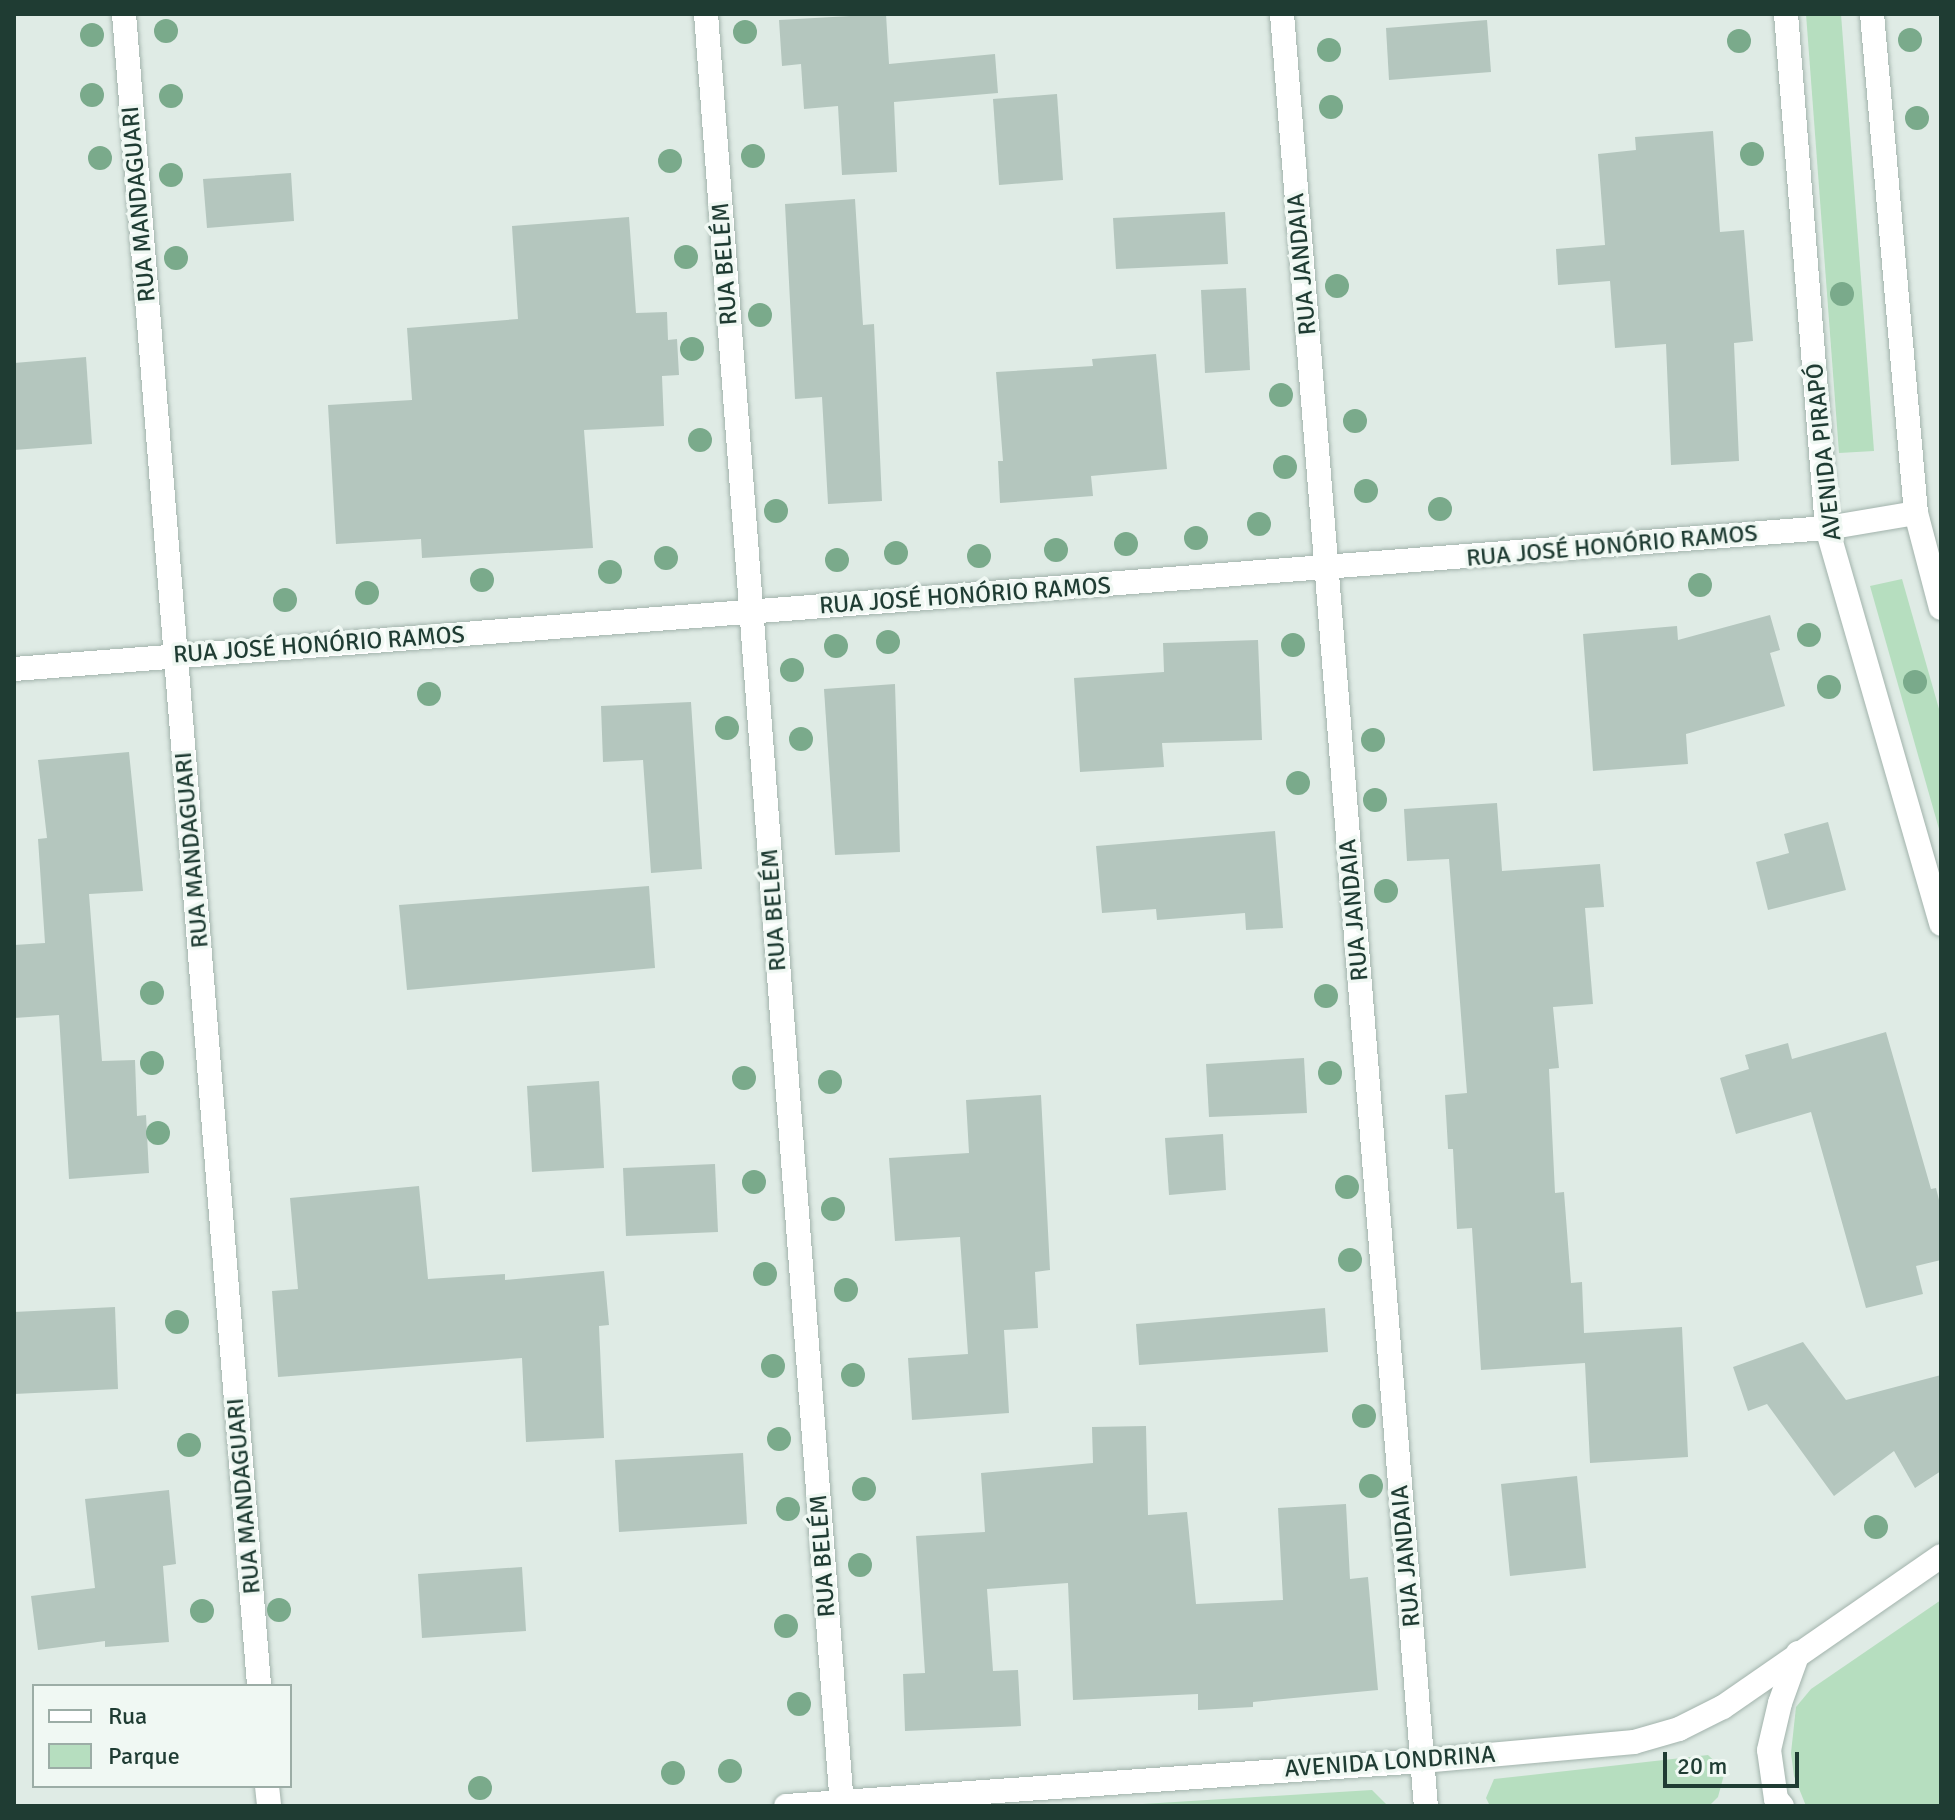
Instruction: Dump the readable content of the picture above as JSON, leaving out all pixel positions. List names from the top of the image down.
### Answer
{
  "streets": {
    "street": [
      "RUA MANDAGUARI",
      "RUA BELÉM",
      "RUA JANDAIA",
      "AVENIDA PIRAPÓ",
      "RUA JOSÉ HONÓRIO RAMOS",
      "AVENIDA LONDRINA"
    ]
  },
  "crossings": [
    ["RUA MANDAGUARI", "RUA JOSÉ HONÓRIO RAMOS"],
    ["RUA BELÉM", "RUA JOSÉ HONÓRIO RAMOS"],
    ["RUA BELÉM", "AVENIDA LONDRINA"],
    ["RUA JANDAIA", "RUA JOSÉ HONÓRIO RAMOS"],
    ["RUA JANDAIA", "AVENIDA LONDRINA"],
    ["AVENIDA PIRAPÓ", "RUA JOSÉ HONÓRIO RAMOS"]
  ],
  "legend": ["Rua", "Parque"],
  "scale_bar": "20 m"
}
